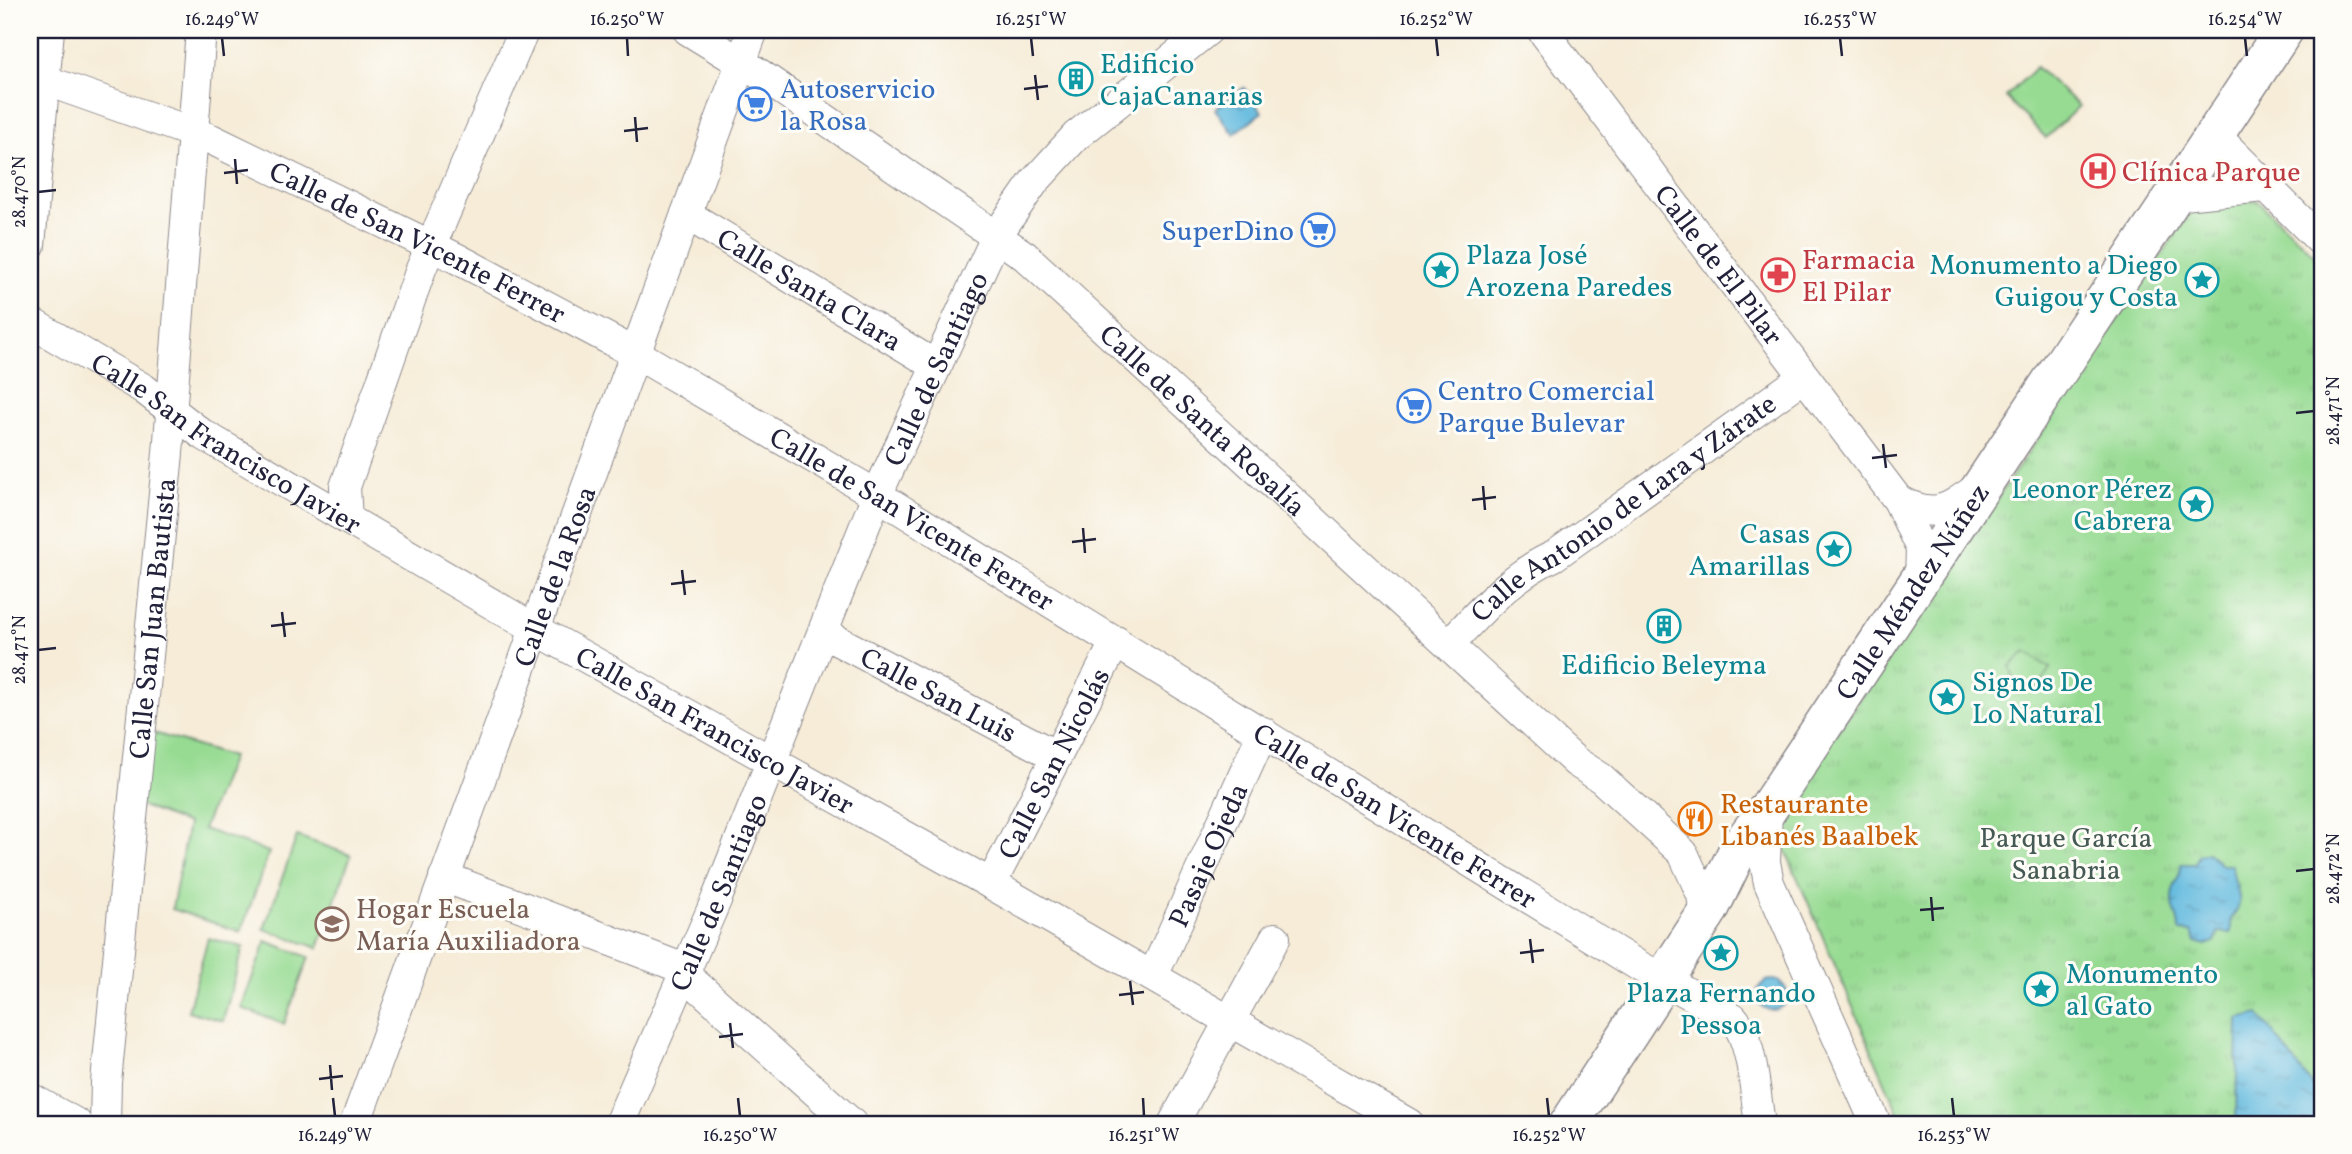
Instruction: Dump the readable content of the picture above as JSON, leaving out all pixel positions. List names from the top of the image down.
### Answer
{
  "streets": {
    "street": [
      "Calle de San Vicente Ferrer",
      "Calle de El Pilar",
      "Calle Santa Clara",
      "Calle de Santiago",
      "Calle de Santa Rosalía",
      "Calle San Francisco Javier",
      "Calle Antonio de Lara y Zárate",
      "Calle de la Rosa",
      "Calle Méndez Núñez",
      "Calle San Juan Bautista",
      "Calle San Luis",
      "Calle San Nicolás",
      "Pasaje Ojeda"
    ]
  },
  "crossings": [
    ["Calle de San Vicente Ferrer", "Calle de Santiago"],
    ["Calle de San Vicente Ferrer", "Calle de la Rosa"],
    ["Calle de San Vicente Ferrer", "Calle Méndez Núñez"],
    ["Calle de San Vicente Ferrer", "Calle San Juan Bautista"],
    ["Calle de San Vicente Ferrer", "Calle San Nicolás"],
    ["Calle de San Vicente Ferrer", "Pasaje Ojeda"],
    ["Calle de El Pilar", "Calle Antonio de Lara y Zárate"],
    ["Calle de El Pilar", "Calle Méndez Núñez"],
    ["Calle Santa Clara", "Calle de Santiago"],
    ["Calle Santa Clara", "Calle de la Rosa"],
    ["Calle de Santiago", "Calle de Santa Rosalía"],
    ["Calle de Santiago", "Calle San Francisco Javier"],
    ["Calle de Santiago", "Calle San Luis"],
    ["Calle de Santa Rosalía", "Calle Antonio de Lara y Zárate"],
    ["Calle de Santa Rosalía", "Calle de la Rosa"],
    ["Calle San Francisco Javier", "Calle de la Rosa"],
    ["Calle San Francisco Javier", "Calle San Juan Bautista"],
    ["Calle San Francisco Javier", "Calle San Nicolás"],
    ["Calle San Francisco Javier", "Pasaje Ojeda"],
    ["Calle San Luis", "Calle San Nicolás"]
  ],
  "parks": ["Parque García Sanabria"],
  "places": {
    "building": ["Edificio CajaCanarias", "Edificio Beleyma"],
    "supermarket": ["Autoservicio la Rosa", "SuperDino", "Centro Comercial Parque Bulevar"],
    "hospital": ["Clínica Parque"],
    "place": [
      "Plaza José Arozena Paredes",
      "Monumento a Diego Guigou y Costa",
      "Leonor Pérez Cabrera",
      "Casas Amarillas",
      "Signos De Lo Natural",
      "Plaza Fernando Pessoa",
      "Monumento al Gato"
    ],
    "pharmacy": ["Farmacia El Pilar"],
    "restaurant": ["Restaurante Libanés Baalbek"],
    "school or university": ["Hogar Escuela María Auxiliadora"]
  },
  "coordinates": [
    "16.249°W",
    "16.250°W",
    "16.251°W",
    "16.252°W",
    "16.253°W",
    "16.254°W",
    "28.470°N",
    "28.471°N",
    "28.472°N"
  ]
}
